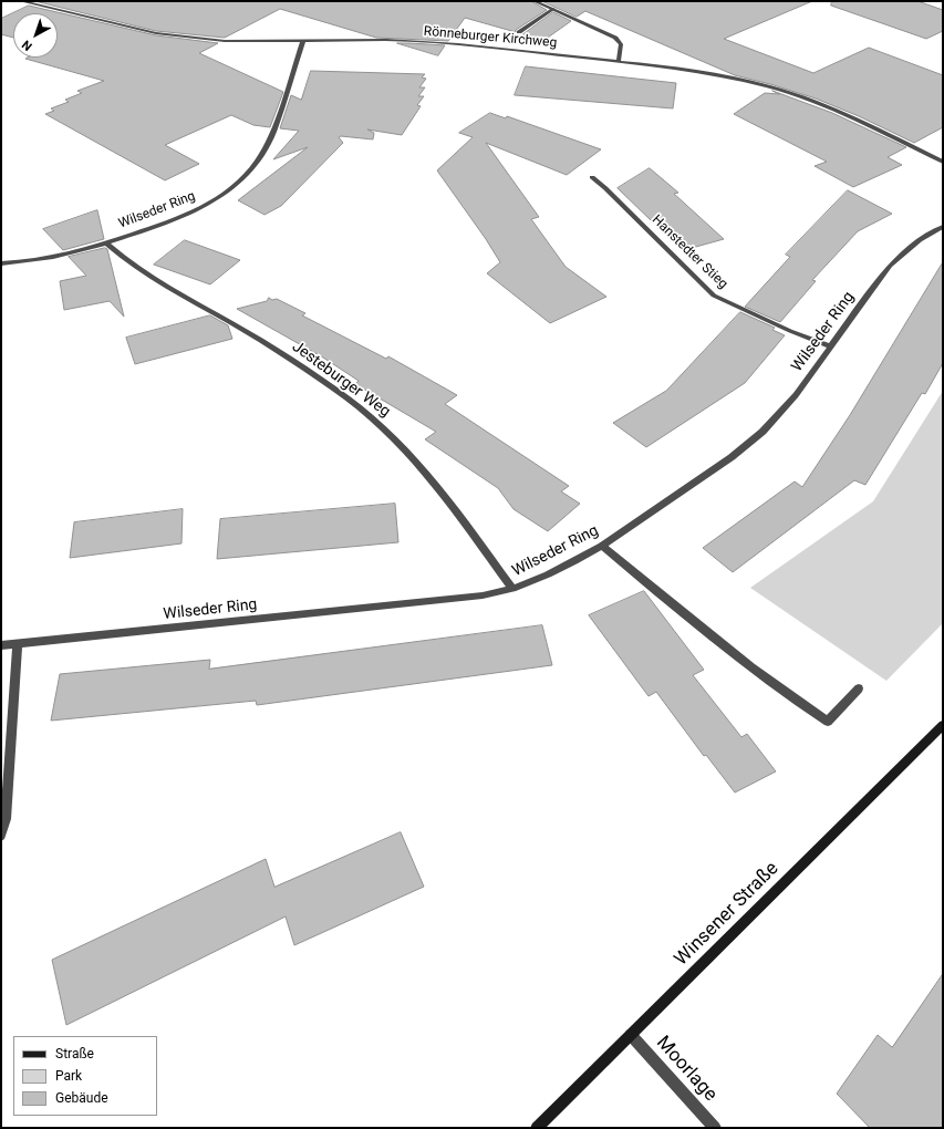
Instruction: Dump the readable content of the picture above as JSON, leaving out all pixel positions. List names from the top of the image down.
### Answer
{
  "streets": {
    "main road": ["Winsener Straße"],
    "street": [
      "Rönneburger Kirchweg",
      "Wilseder Ring",
      "Hanstedter Stieg",
      "Jesteburger Weg",
      "Moorlage"
    ]
  },
  "crossings": [
    ["Rönneburger Kirchweg", "Wilseder Ring"],
    ["Wilseder Ring", "Hanstedter Stieg"],
    ["Wilseder Ring", "Jesteburger Weg"],
    ["Winsener Straße", "Moorlage"]
  ],
  "legend": ["Straße", "Park", "Gebäude"],
  "north": "bottom left"
}
